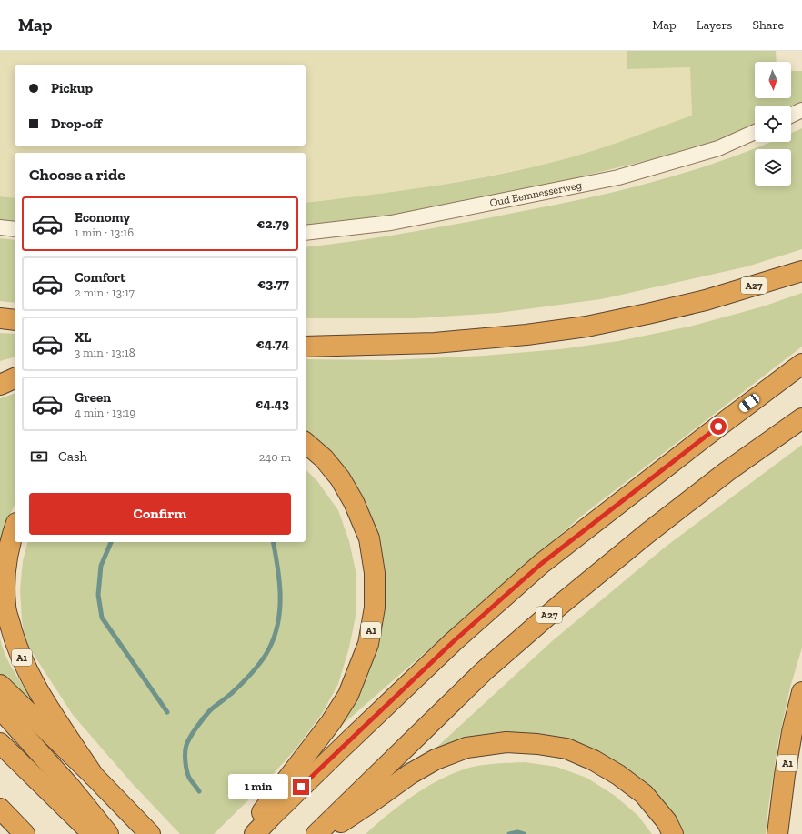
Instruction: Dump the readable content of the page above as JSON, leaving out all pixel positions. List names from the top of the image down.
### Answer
{
  "streets": {
    "highway": ["A27", "A1"],
    "street": ["Oud Eemnesserweg"]
  },
  "north": "bottom",
  "page": {
    "header": "Map",
    "nav": ["Map", "Layers", "Share"],
    "banner": ["Pickup", "Drop-off"],
    "heading": "Choose a ride",
    "list": [
      {
        "name": "Economy",
        "note": "1 min · 13:16",
        "value": "€2.79"
      },
      {
        "name": "Comfort",
        "note": "2 min · 13:17",
        "value": "€3.77"
      },
      {
        "name": "XL",
        "note": "3 min · 13:18",
        "value": "€4.74"
      },
      {
        "name": "Green",
        "note": "4 min · 13:19",
        "value": "€4.43"
      }
    ],
    "pay": ["Cash", "240 m"],
    "buttons": "Confirm",
    "bubble": "1 min"
  }
}
